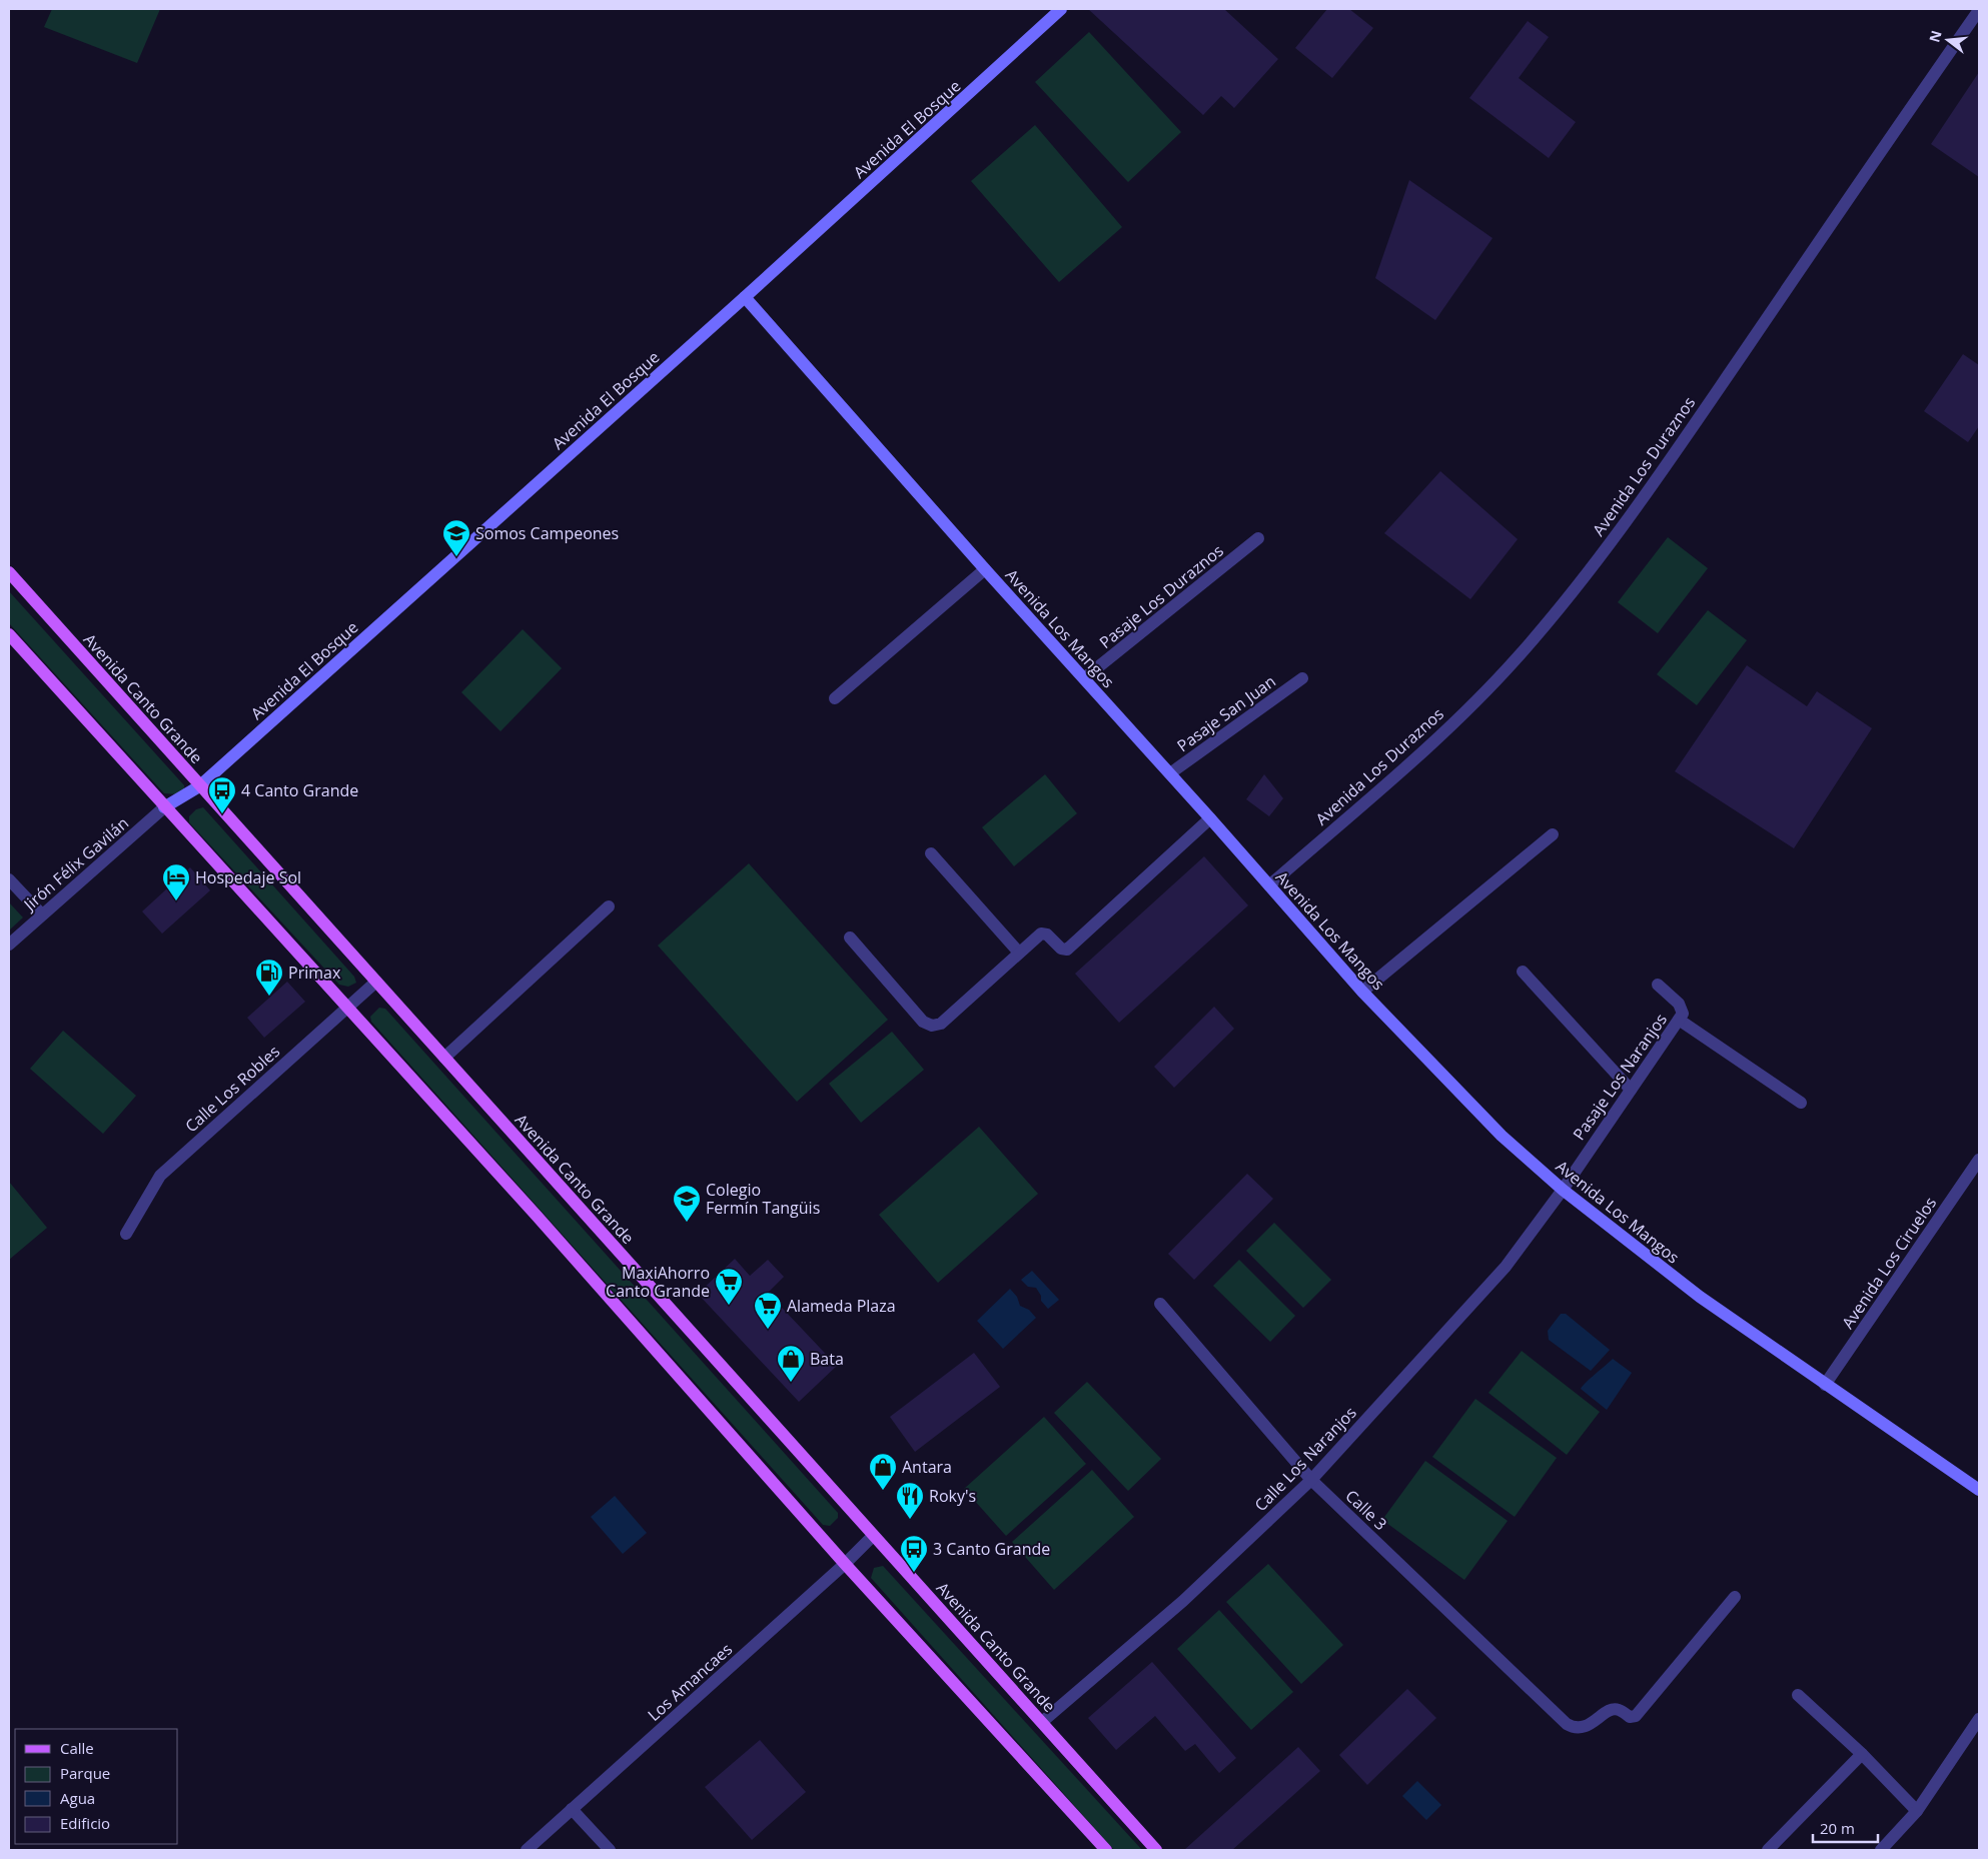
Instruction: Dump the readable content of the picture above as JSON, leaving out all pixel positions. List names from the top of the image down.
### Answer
{
  "streets": {
    "main road": ["Avenida Canto Grande"],
    "street": [
      "Avenida El Bosque",
      "Avenida Los Duraznos",
      "Pasaje Los Duraznos",
      "Avenida Los Mangos",
      "Pasaje San Juan",
      "Jirón Félix Gavilán",
      "Pasaje Los Naranjos",
      "Calle Los Robles",
      "Avenida Los Ciruelos",
      "Calle Los Naranjos",
      "Calle 3",
      "Los Amancaes"
    ]
  },
  "crossings": [
    ["Avenida El Bosque", "Avenida Los Mangos"],
    ["Avenida El Bosque", "Avenida Canto Grande"],
    ["Avenida El Bosque", "Jirón Félix Gavilán"],
    ["Avenida Los Duraznos", "Avenida Los Mangos"],
    ["Pasaje Los Duraznos", "Avenida Los Mangos"],
    ["Avenida Los Mangos", "Pasaje San Juan"],
    ["Avenida Los Mangos", "Pasaje Los Naranjos"],
    ["Avenida Los Mangos", "Avenida Los Ciruelos"],
    ["Avenida Los Mangos", "Calle Los Naranjos"],
    ["Avenida Canto Grande", "Calle Los Robles"],
    ["Avenida Canto Grande", "Calle Los Naranjos"],
    ["Avenida Canto Grande", "Los Amancaes"],
    ["Pasaje Los Naranjos", "Calle Los Naranjos"],
    ["Calle Los Naranjos", "Calle 3"]
  ],
  "places": {
    "school or university": ["Somos Campeones", "Colegio Fermín Tangüis"],
    "bus stop": ["4 Canto Grande", "3 Canto Grande"],
    "hotel": ["Hospedaje Sol"],
    "fuel station": ["Primax"],
    "supermarket": ["MaxiAhorro Canto Grande", "Alameda Plaza"],
    "shop": ["Bata", "Antara"],
    "restaurant": ["Roky's"]
  },
  "legend": [
    "Calle",
    "Parque",
    "Agua",
    "Edificio"
  ],
  "scale_bar": "20 m",
  "north": "left"
}
